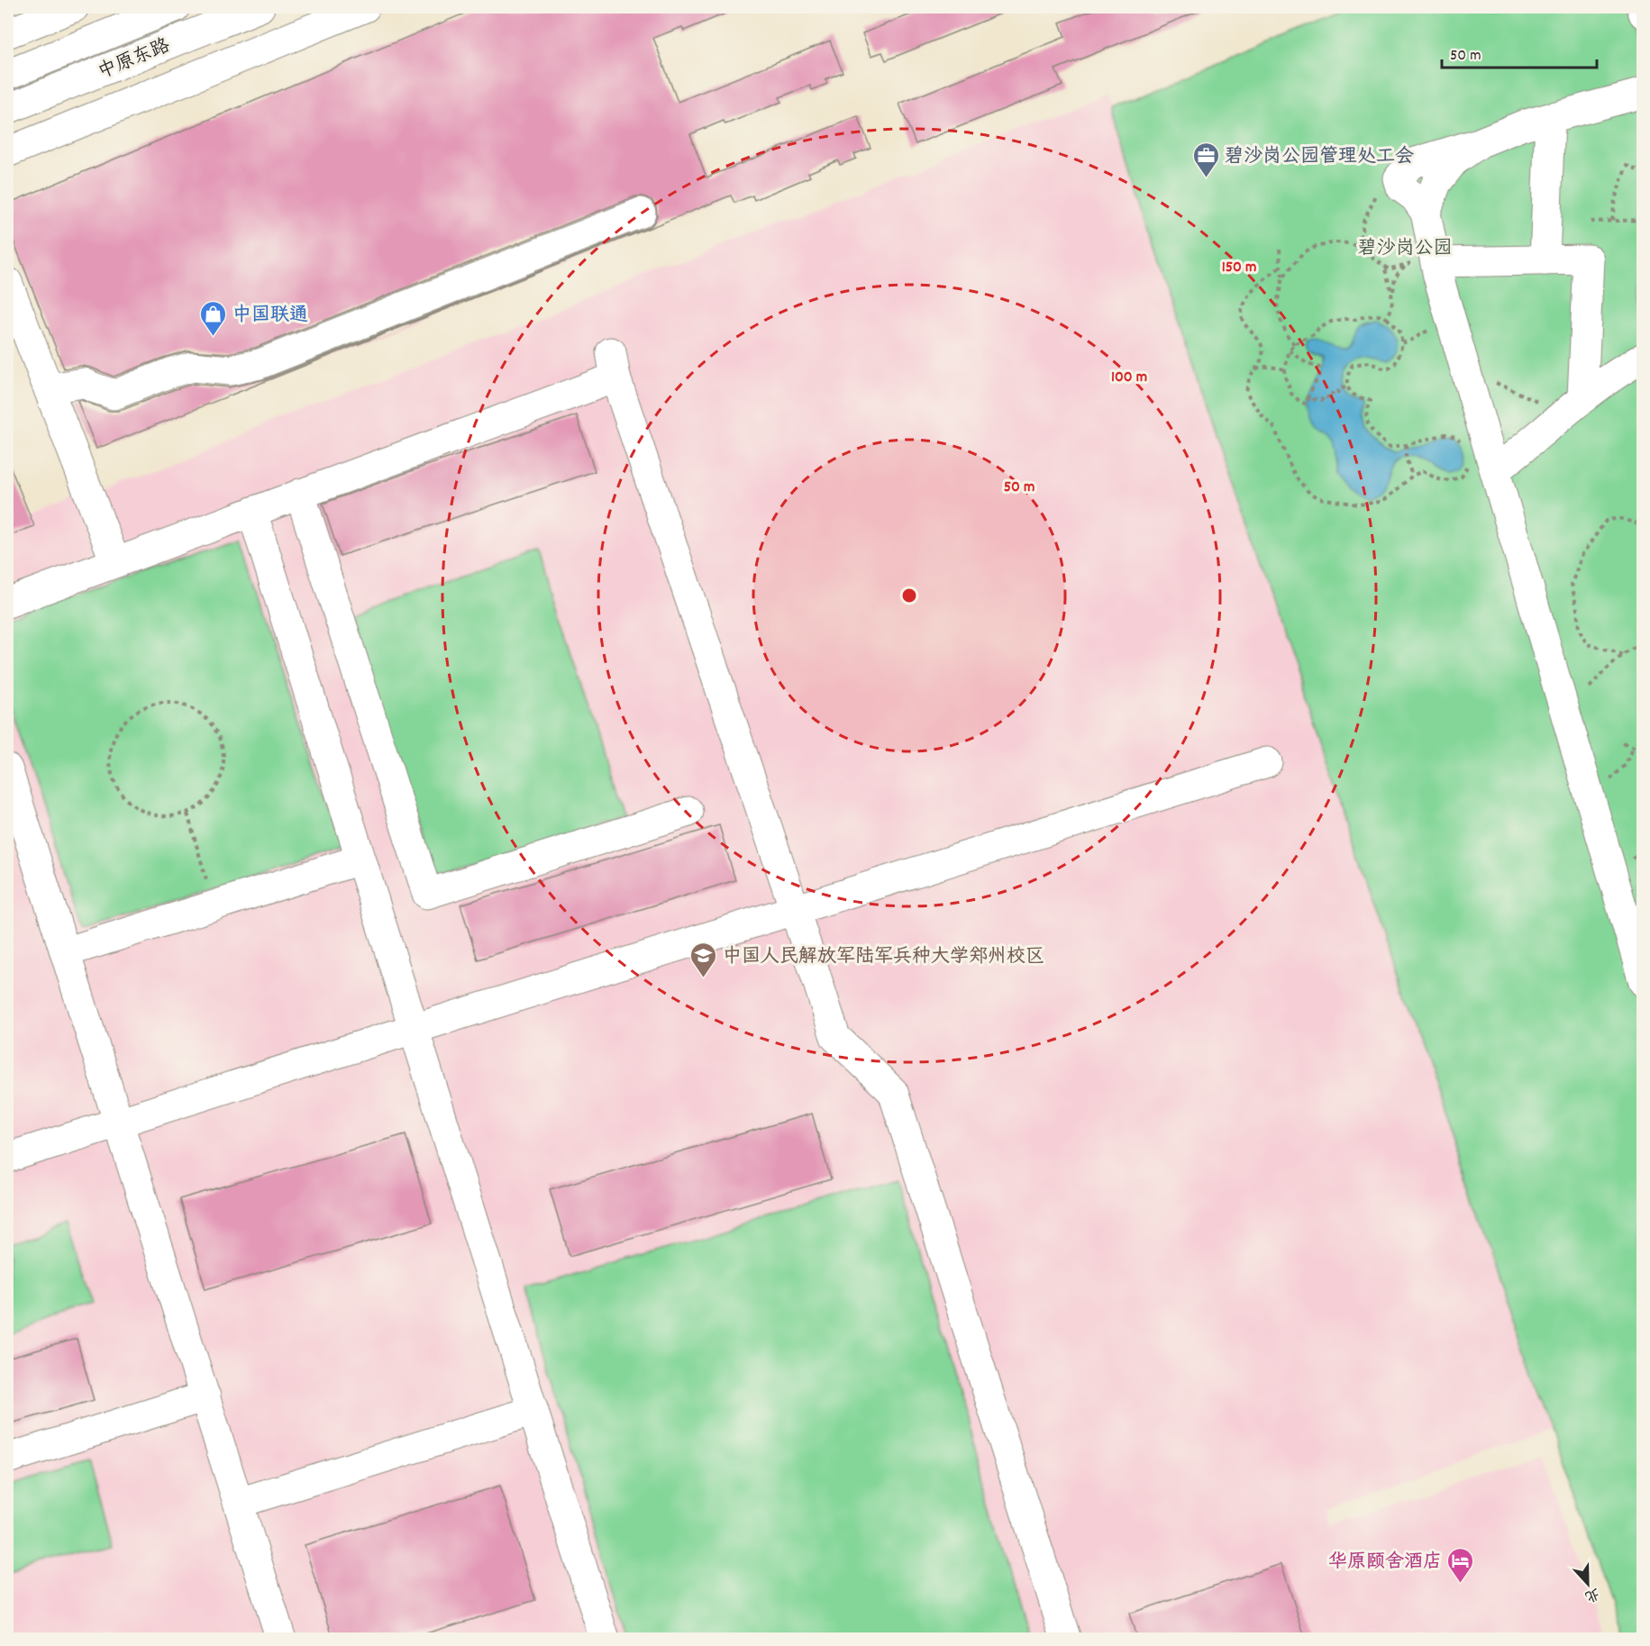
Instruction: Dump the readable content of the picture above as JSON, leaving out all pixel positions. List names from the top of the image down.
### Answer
{
  "streets": {
    "street": ["中原东路"]
  },
  "parks": ["碧沙岗公园"],
  "places": {
    "office": ["碧沙岗公园管理处工会"],
    "shop": ["中国联通"],
    "school or university": ["中国人民解放军陆军兵种大学郑州校区"],
    "hotel": ["华原颐舍酒店"]
  },
  "scale_bar": "50 m",
  "north": "bottom",
  "rings": ["150 m", "100 m", "50 m"]
}
